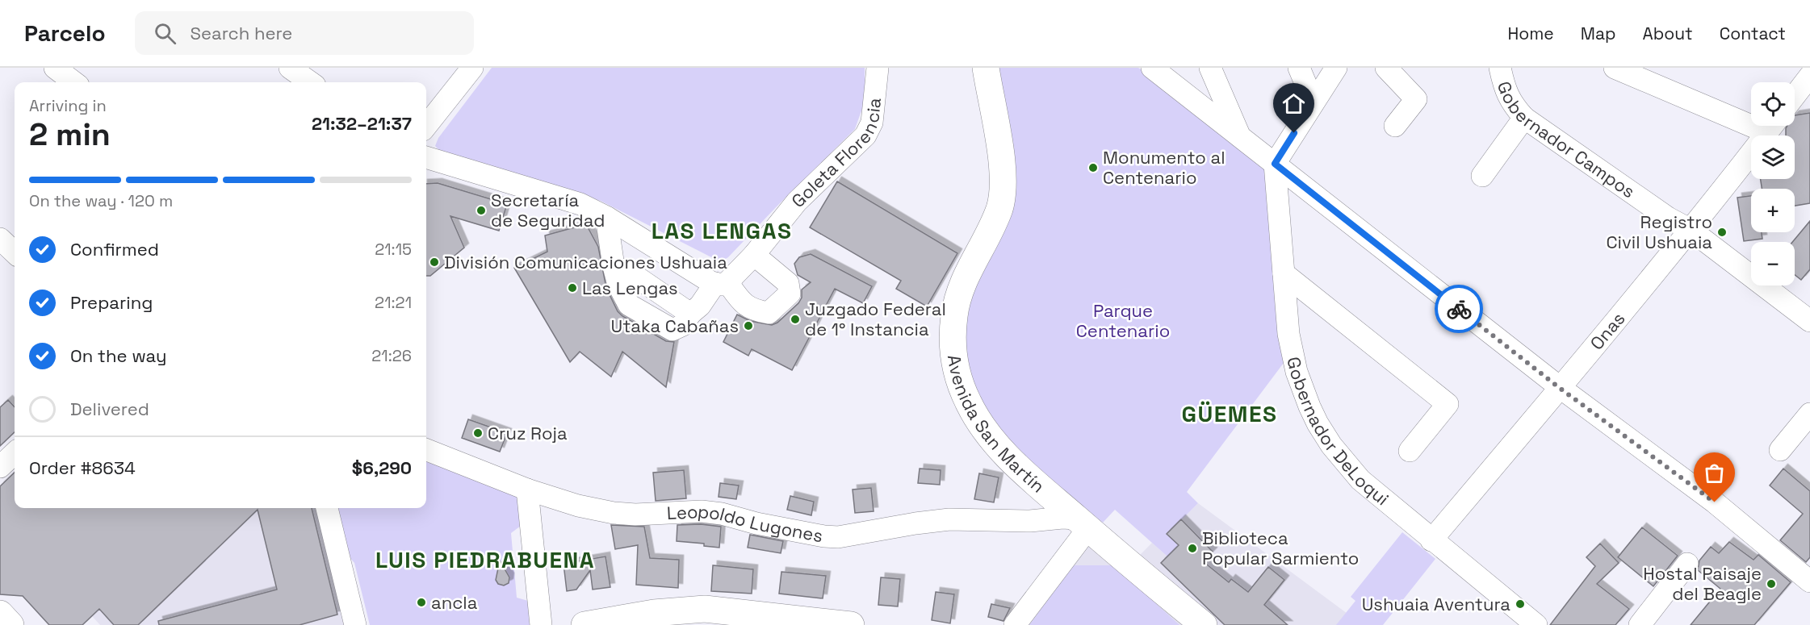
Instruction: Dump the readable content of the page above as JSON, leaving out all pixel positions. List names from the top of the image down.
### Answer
{
  "streets": {
    "main road": ["Avenida San Martín"],
    "street": [
      "Gobernador Campos",
      "Goleta Florencia",
      "Onas",
      "Gobernador DeLoqui",
      "Leopoldo Lugones"
    ]
  },
  "crossings": [
    ["Gobernador Campos", "Onas"],
    ["Onas", "Gobernador DeLoqui"],
    ["Avenida San Martín", "Leopoldo Lugones"]
  ],
  "districts": ["LAS LENGAS", "GÜEMES", "LUIS PIEDRABUENA"],
  "parks": ["Parque Centenario"],
  "places": [
    "Monumento al Centenario",
    "Secretaría de Seguridad",
    "Registro Civil Ushuaia",
    "División Comunicaciones Ushuaia",
    "Las Lengas",
    "Juzgado Federal de 1° Instancia",
    "Utaka Cabañas",
    "Cruz Roja",
    "Biblioteca Popular Sarmiento",
    "Hostal Paisaje del Beagle",
    "ancla",
    "Ushuaia Aventura"
  ],
  "page": {
    "header": "Parcelo",
    "search": "Search here",
    "nav": [
      "Home",
      "Map",
      "About",
      "Contact"
    ],
    "map_buttons": ["+", "−"],
    "heading": ["2 min", "Arriving in", "21:32–21:37"],
    "panel": ["Order #8634", "$6,290"],
    "bar": "On the way · 120 m",
    "list": [
      ["Confirmed", "21:15"],
      ["Preparing", "21:21"],
      ["On the way", "21:26"],
      "Delivered"
    ]
  }
}
